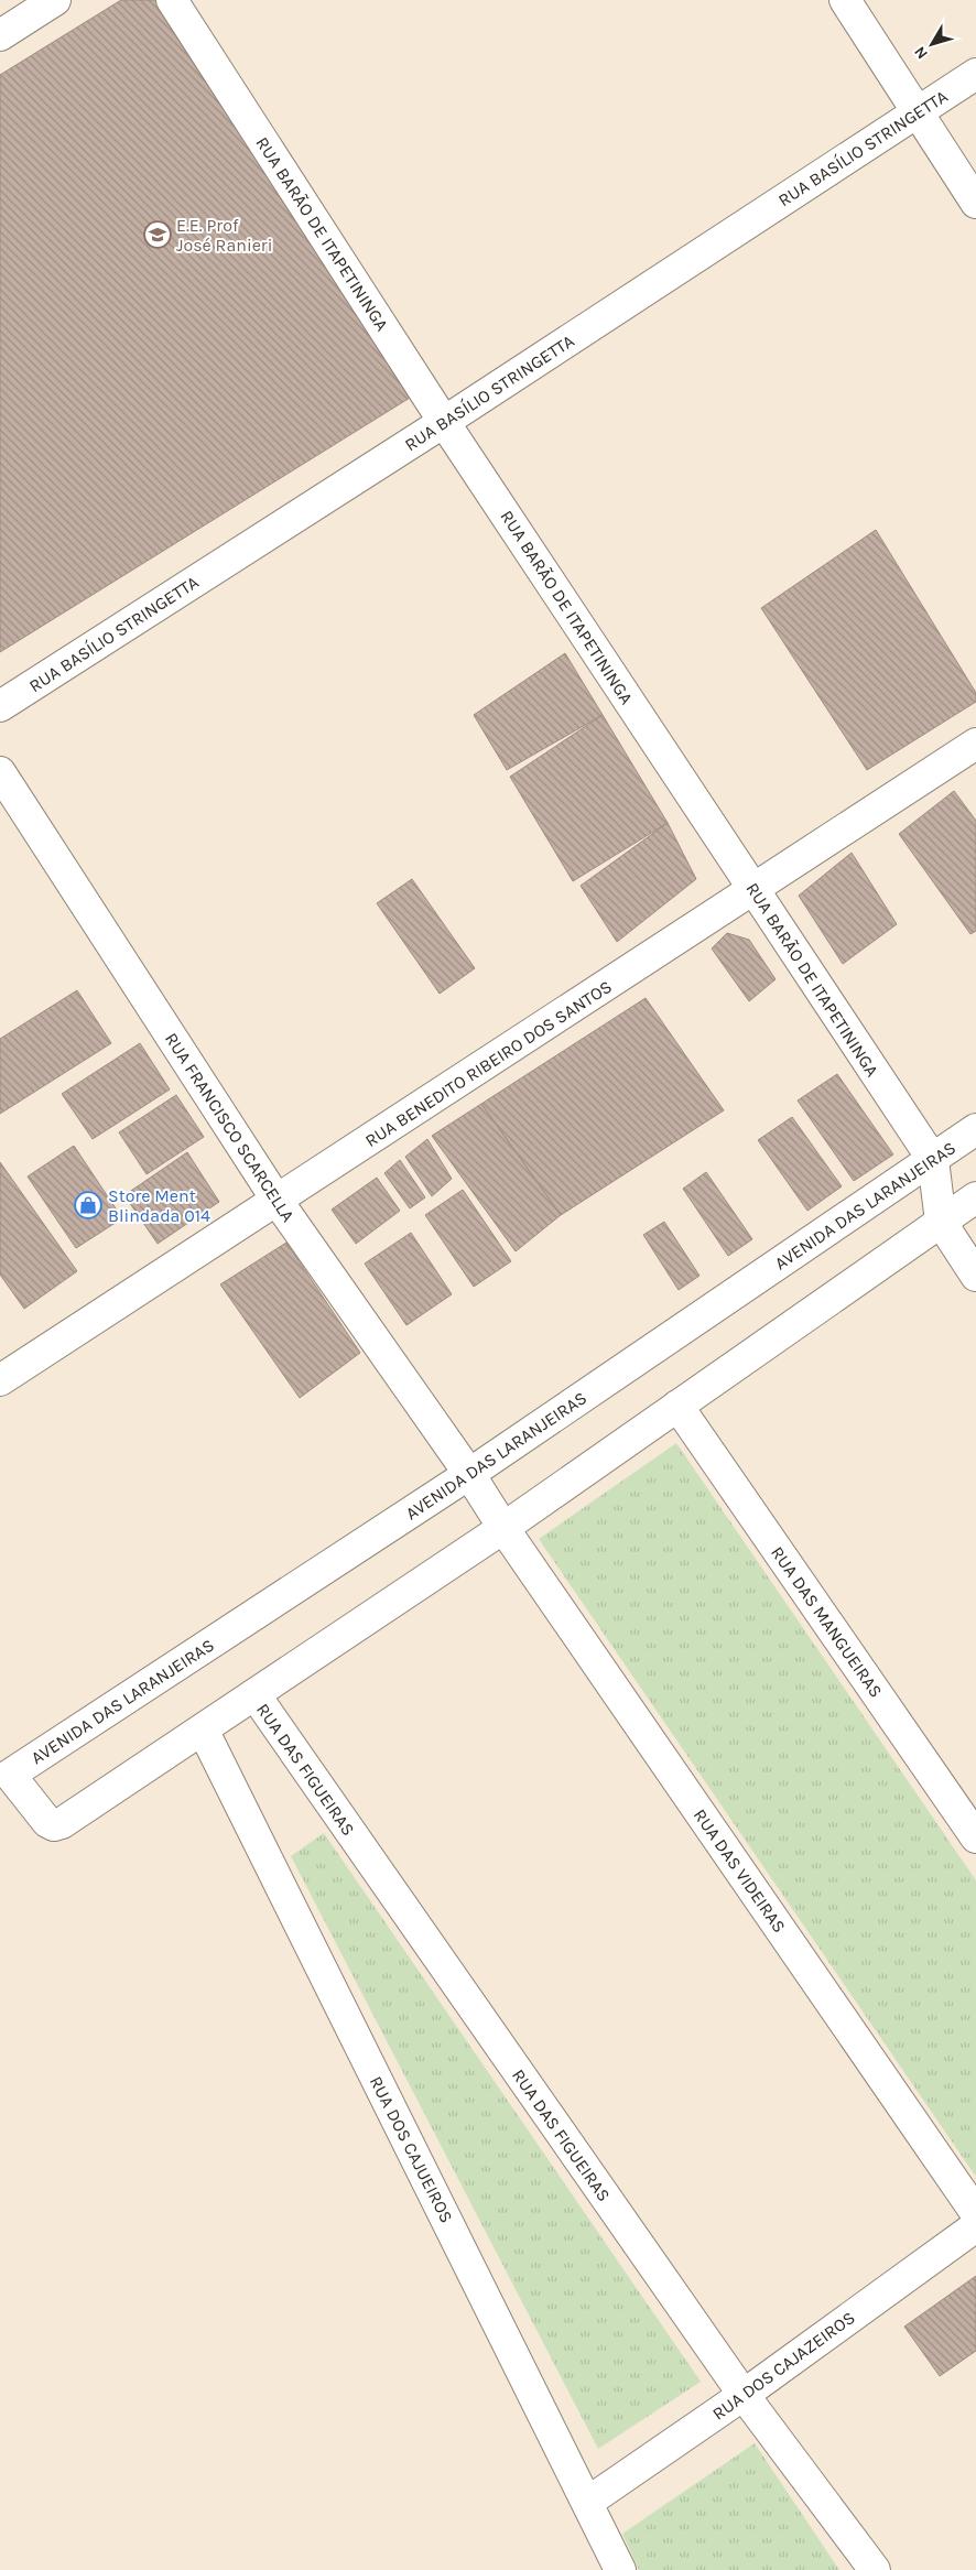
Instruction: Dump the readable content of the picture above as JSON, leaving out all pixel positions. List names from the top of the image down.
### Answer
{
  "streets": {
    "street": [
      "RUA BASÍLIO STRINGETTA",
      "RUA BARÃO DE ITAPETININGA",
      "RUA BENEDITO RIBEIRO DOS SANTOS",
      "RUA FRANCISCO SCARCELLA",
      "AVENIDA DAS LARANJEIRAS",
      "RUA DAS MANGUEIRAS",
      "RUA DAS FIGUEIRAS",
      "RUA DAS VIDEIRAS",
      "RUA DOS CAJUEIROS",
      "RUA DOS CAJAZEIROS"
    ]
  },
  "crossings": [
    ["RUA BASÍLIO STRINGETTA", "RUA BARÃO DE ITAPETININGA"],
    ["RUA BARÃO DE ITAPETININGA", "RUA BENEDITO RIBEIRO DOS SANTOS"],
    ["RUA BARÃO DE ITAPETININGA", "AVENIDA DAS LARANJEIRAS"],
    ["RUA BENEDITO RIBEIRO DOS SANTOS", "RUA FRANCISCO SCARCELLA"],
    ["RUA FRANCISCO SCARCELLA", "AVENIDA DAS LARANJEIRAS"],
    ["RUA FRANCISCO SCARCELLA", "RUA DAS VIDEIRAS"],
    ["RUA DAS FIGUEIRAS", "RUA DOS CAJAZEIROS"],
    ["RUA DOS CAJUEIROS", "RUA DOS CAJAZEIROS"]
  ],
  "places": {
    "school or university": ["E.E. Prof José Ranieri"],
    "shop": ["Store Ment Blindada 014"]
  },
  "north": "bottom left"
}
